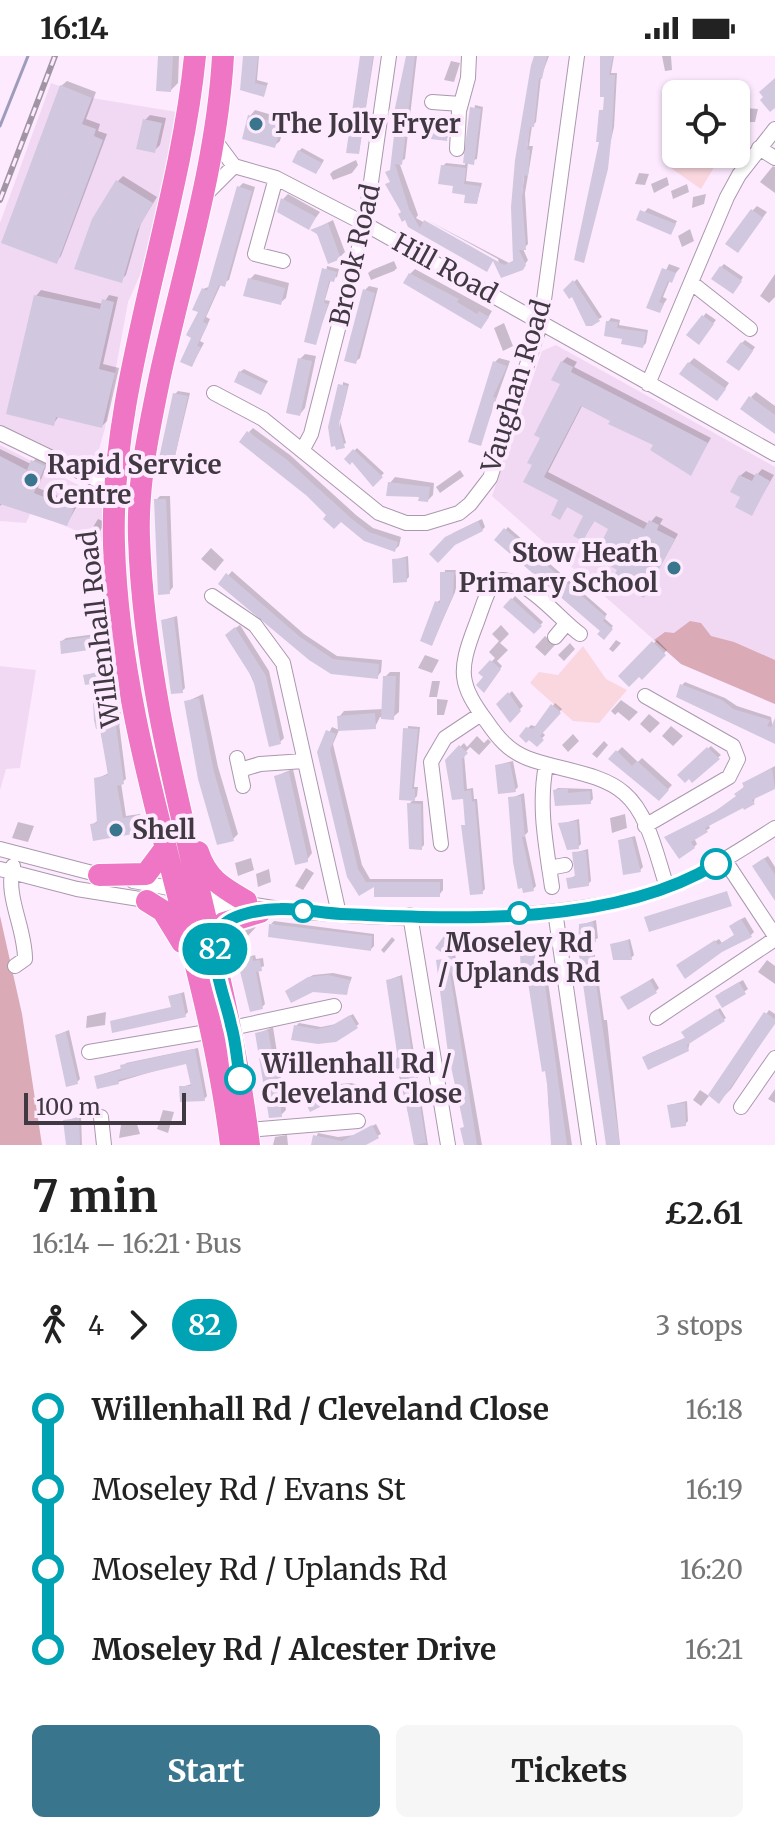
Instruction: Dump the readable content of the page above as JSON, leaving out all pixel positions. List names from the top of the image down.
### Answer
{
  "streets": {
    "highway": ["Willenhall Road"],
    "street": ["Brook Road", "Hill Road", "Vaughan Road"]
  },
  "crossings": [
    ["Brook Road", "Hill Road"],
    ["Brook Road", "Vaughan Road"],
    ["Hill Road", "Vaughan Road"]
  ],
  "places": [
    "The Jolly Fryer",
    "Rapid Service Centre",
    "Stow Heath Primary School",
    "Shell",
    "Moseley Rd / Uplands Rd",
    "Willenhall Rd / Cleveland Close"
  ],
  "lines": ["bus line 82"],
  "scale_bar": "100 m",
  "page": {
    "status": "16:14",
    "on_map": "82",
    "scale": "100 m",
    "heading": ["7 min", "16:14 – 16:21 · Bus", "£2.61"],
    "legs": ["4", "82", "3 stops"],
    "list": [
      {
        "name": "Willenhall Rd / Cleveland Close",
        "value": "16:18"
      },
      {
        "name": "Moseley Rd / Evans St",
        "value": "16:19"
      },
      {
        "name": "Moseley Rd / Uplands Rd",
        "value": "16:20"
      },
      {
        "name": "Moseley Rd / Alcester Drive",
        "value": "16:21"
      }
    ],
    "buttons": ["Start", "Tickets"]
  }
}
